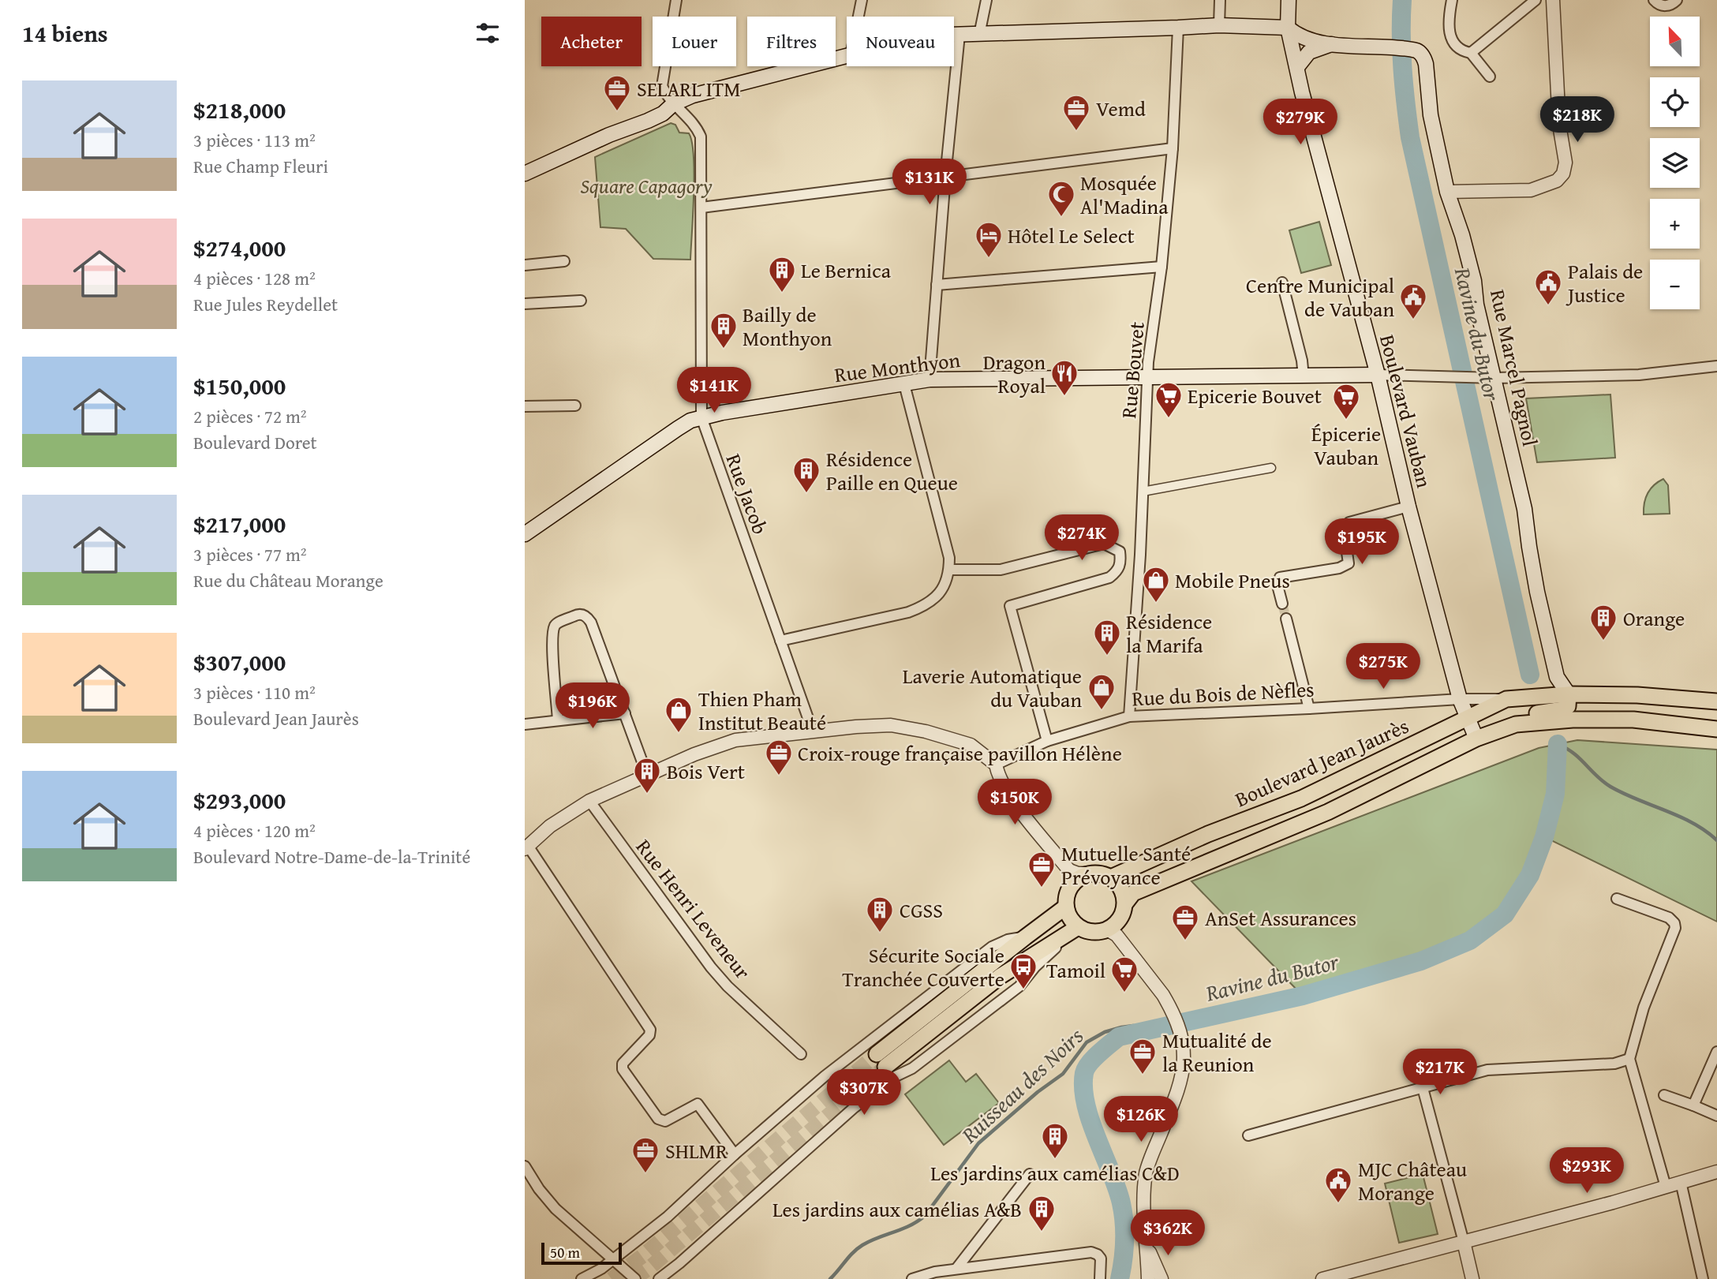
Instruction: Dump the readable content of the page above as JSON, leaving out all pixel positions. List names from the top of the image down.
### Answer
{
  "streets": {
    "main road": [
      "Rue Monthyon",
      "Rue Marcel Pagnol",
      "Boulevard Vauban",
      "Boulevard Jean Jaurès"
    ],
    "street": [
      "Rue Bouvet",
      "Rue Jacob",
      "Rue du Bois de Nèfles",
      "Rue Henri Leveneur"
    ]
  },
  "crossings": [
    ["Rue Monthyon", "Rue Bouvet"],
    ["Rue Monthyon", "Boulevard Vauban"],
    ["Rue Monthyon", "Rue Jacob"],
    ["Rue Marcel Pagnol", "Boulevard Jean Jaurès"],
    ["Rue Bouvet", "Rue du Bois de Nèfles"],
    ["Boulevard Vauban", "Rue du Bois de Nèfles"],
    ["Boulevard Vauban", "Boulevard Jean Jaurès"],
    ["Rue du Bois de Nèfles", "Boulevard Jean Jaurès"]
  ],
  "water": ["Ravine du Butor", "Ruisseau des Noirs"],
  "parks": ["Square Capagory"],
  "places": {
    "office": [
      "SELARL ITM",
      "Vemd",
      "Croix-rouge française pavillon Hélène",
      "Mutuelle Santé Prévoyance",
      "AnSet Assurances",
      "Mutualité de la Reunion",
      "SHLMR"
    ],
    "mosque": ["Mosquée Al'Madina"],
    "hotel": ["Hôtel Le Select"],
    "building": [
      "Le Bernica",
      "Bailly de Monthyon",
      "Résidence Paille en Queue",
      "Orange",
      "Résidence la Marifa",
      "Bois Vert",
      "CGSS",
      "Les jardins aux camélias C&D",
      "Les jardins aux camélias A&B"
    ],
    "public building": ["Palais de Justice", "Centre Municipal de Vauban", "MJC Château Morange"],
    "restaurant": ["Dragon Royal"],
    "supermarket": ["Epicerie Bouvet", "Épicerie Vauban", "Tamoil"],
    "shop": ["Mobile Pneus", "Laverie Automatique du Vauban", "Thien Pham Institut Beauté"],
    "bus stop": ["Sécurite Sociale Tranchée Couverte"]
  },
  "scale_bar": "50 m",
  "north": "top left",
  "page": {
    "heading": "14 biens",
    "map_buttons": ["+", "−"],
    "chip": [
      "Acheter",
      "Louer",
      "Filtres",
      "Nouveau"
    ],
    "list": [
      {
        "name": "$218,000",
        "note": "3 pièces · 113 m² · Rue Champ Fleuri"
      },
      {
        "name": "$274,000",
        "note": "4 pièces · 128 m² · Rue Jules Reydellet"
      },
      {
        "name": "$150,000",
        "note": "2 pièces · 72 m² · Boulevard Doret"
      },
      {
        "name": "$217,000",
        "note": "3 pièces · 77 m² · Rue du Château Morange"
      },
      {
        "name": "$307,000",
        "note": "3 pièces · 110 m² · Boulevard Jean Jaurès"
      },
      {
        "name": "$293,000",
        "note": "4 pièces · 120 m² · Boulevard Notre-Dame-de-la-Trinité"
      }
    ],
    "price": [
      "$218K",
      "$279K",
      "$131K",
      "$141K",
      "$274K",
      "$195K",
      "$275K",
      "$196K",
      "$150K",
      "$217K",
      "$307K",
      "$126K",
      "$293K",
      "$362K"
    ],
    "scale": "50 m"
  }
}
